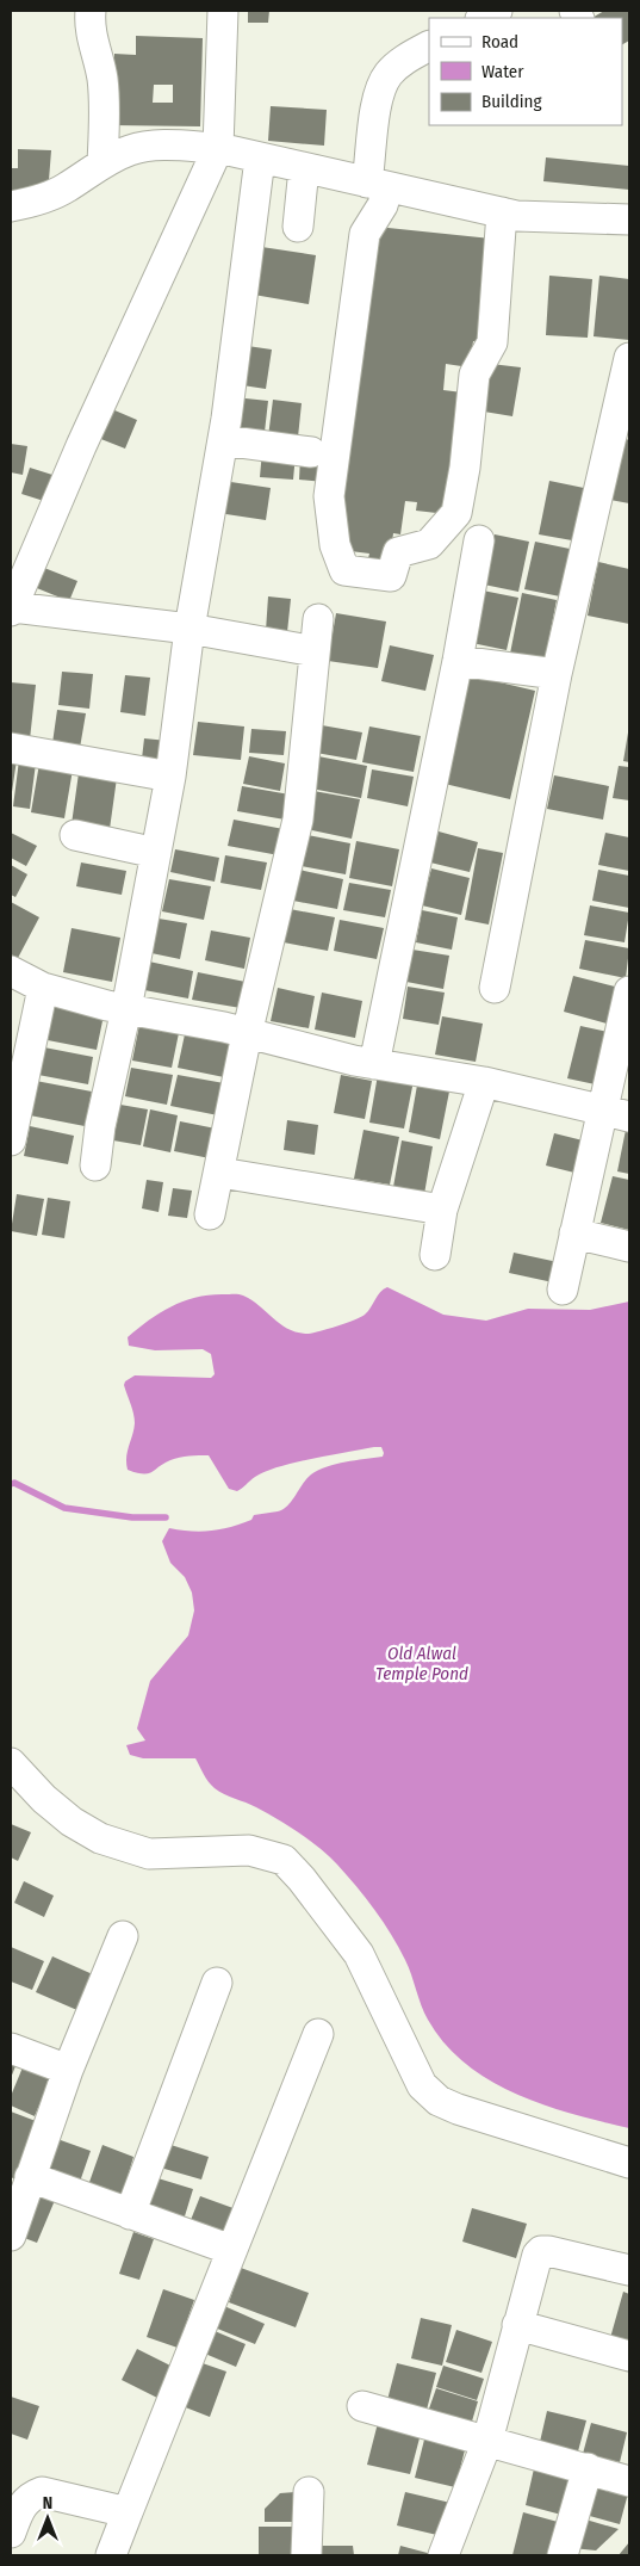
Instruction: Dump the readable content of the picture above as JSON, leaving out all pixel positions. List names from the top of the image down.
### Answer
{
  "water": ["Old Alwal Temple Pond"],
  "legend": ["Road", "Water", "Building"],
  "north": "top"
}
